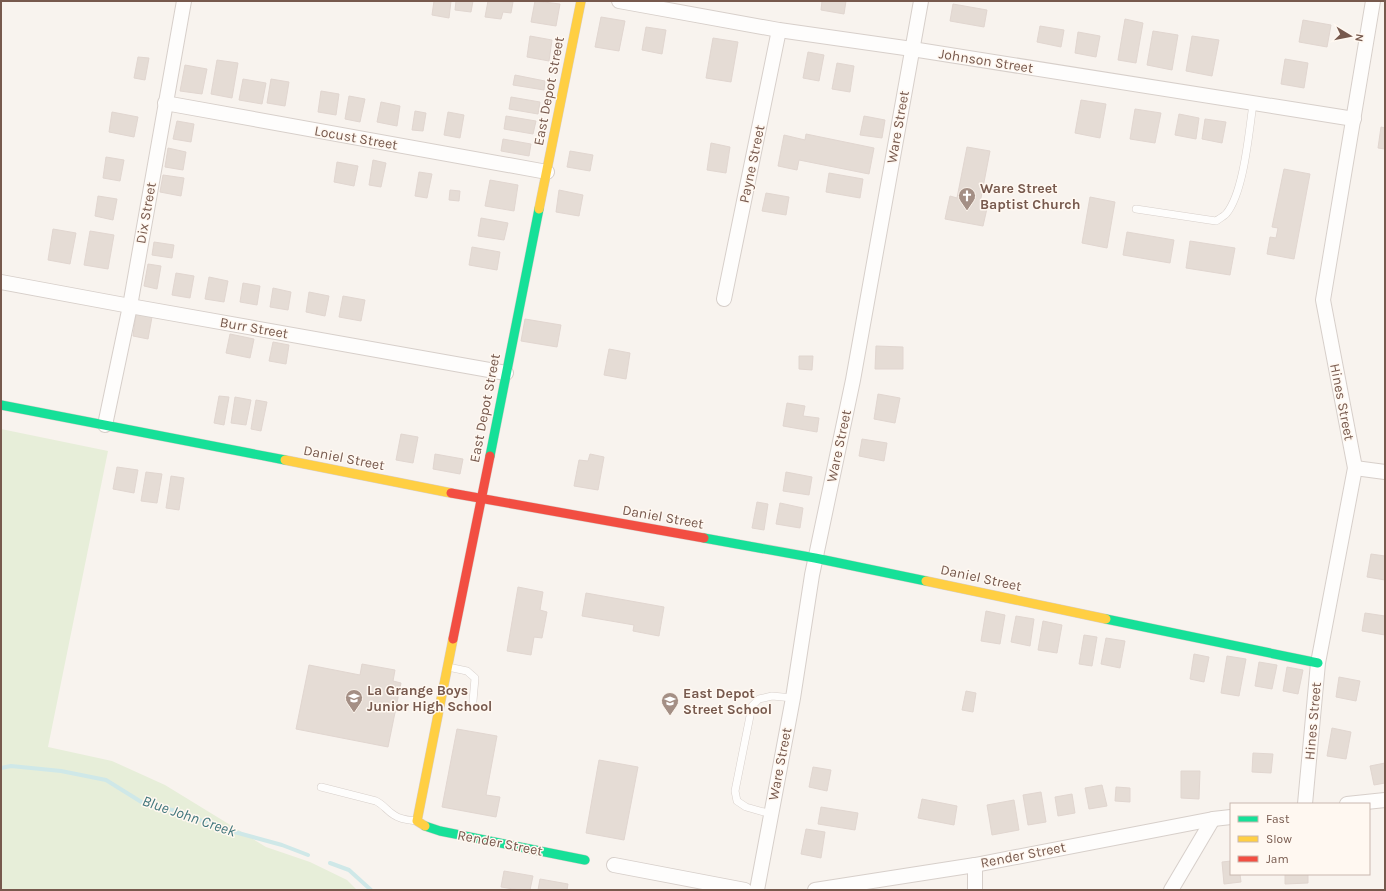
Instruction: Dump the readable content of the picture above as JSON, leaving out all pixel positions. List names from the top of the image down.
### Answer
{
  "streets": {
    "street": [
      "Johnson Street",
      "East Depot Street",
      "Ware Street",
      "Locust Street",
      "Payne Street",
      "Dix Street",
      "Burr Street",
      "Hines Street",
      "Daniel Street",
      "Render Street"
    ]
  },
  "crossings": [
    ["Johnson Street", "Ware Street"],
    ["Johnson Street", "Payne Street"],
    ["Johnson Street", "Hines Street"],
    ["East Depot Street", "Locust Street"],
    ["East Depot Street", "Burr Street"],
    ["East Depot Street", "Daniel Street"],
    ["East Depot Street", "Render Street"],
    ["Ware Street", "Daniel Street"],
    ["Locust Street", "Dix Street"],
    ["Dix Street", "Burr Street"],
    ["Dix Street", "Daniel Street"],
    ["Hines Street", "Daniel Street"]
  ],
  "water": ["Blue John Creek"],
  "places": {
    "church": ["Ware Street Baptist Church"],
    "school or university": ["La Grange Boys Junior High School", "East Depot Street School"]
  },
  "legend": ["Fast", "Slow", "Jam"],
  "north": "right"
}
